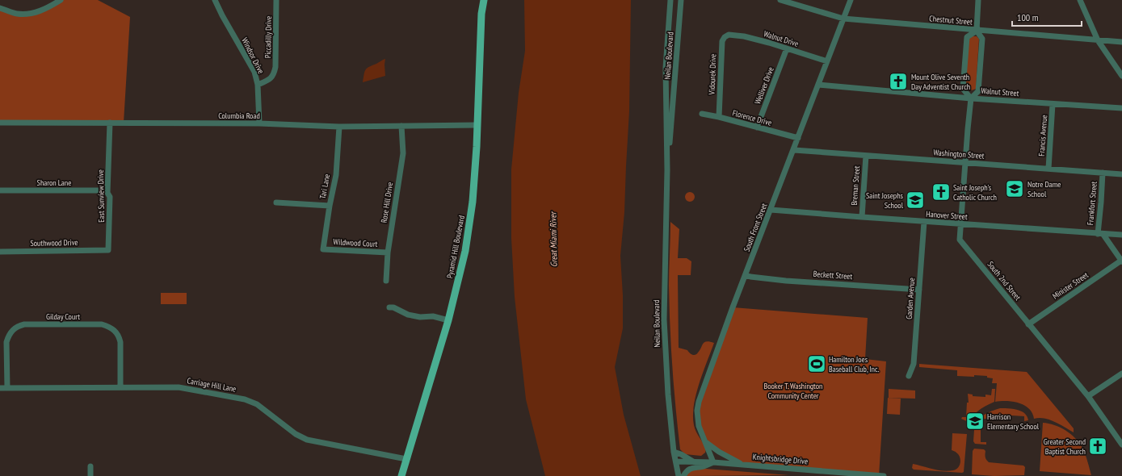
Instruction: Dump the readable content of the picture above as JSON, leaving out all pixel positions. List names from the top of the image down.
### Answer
{
  "streets": {
    "main road": ["Pyramid Hill Boulevard"],
    "street": [
      "Chestnut Street",
      "Piccadilly Drive",
      "Walnut Drive",
      "Windsor Drive",
      "Neilan Boulevard",
      "Vidourek Drive",
      "Welliver Drive",
      "Walnut Street",
      "Columbia Road",
      "Florence Drive",
      "Francis Avenue",
      "Washington Street",
      "Sharon Lane",
      "Breman Street",
      "Tari Lane",
      "East Sunview Drive",
      "Rose Hill Drive",
      "Frankfort Street",
      "Hanover Street",
      "South Front Street",
      "Southwood Drive",
      "Wildwood Court",
      "Beckett Street",
      "South 2nd Street",
      "Minister Street",
      "Garden Avenue",
      "Gilday Court",
      "Carriage Hill Lane",
      "Knightsbridge Drive"
    ]
  },
  "crossings": [
    ["Chestnut Street", "South Front Street"],
    ["Chestnut Street", "South 2nd Street"],
    ["Piccadilly Drive", "Windsor Drive"],
    ["Walnut Drive", "Vidourek Drive"],
    ["Walnut Drive", "Welliver Drive"],
    ["Walnut Drive", "South Front Street"],
    ["Windsor Drive", "Columbia Road"],
    ["Neilan Boulevard", "Knightsbridge Drive"],
    ["Vidourek Drive", "Florence Drive"],
    ["Welliver Drive", "Florence Drive"],
    ["Walnut Street", "Francis Avenue"],
    ["Walnut Street", "South Front Street"],
    ["Walnut Street", "South 2nd Street"],
    ["Columbia Road", "Tari Lane"],
    ["Columbia Road", "East Sunview Drive"],
    ["Columbia Road", "Rose Hill Drive"],
    ["Columbia Road", "Pyramid Hill Boulevard"],
    ["Florence Drive", "South Front Street"],
    ["Francis Avenue", "Washington Street"],
    ["Washington Street", "Breman Street"],
    ["Washington Street", "Frankfort Street"],
    ["Washington Street", "South Front Street"],
    ["Washington Street", "South 2nd Street"],
    ["Sharon Lane", "East Sunview Drive"],
    ["Breman Street", "Hanover Street"],
    ["Tari Lane", "Wildwood Court"],
    ["East Sunview Drive", "Southwood Drive"],
    ["Rose Hill Drive", "Wildwood Court"],
    ["Frankfort Street", "Hanover Street"],
    ["Hanover Street", "South Front Street"],
    ["Hanover Street", "South 2nd Street"],
    ["Hanover Street", "Garden Avenue"],
    ["South Front Street", "Beckett Street"],
    ["South Front Street", "Knightsbridge Drive"],
    ["Pyramid Hill Boulevard", "Carriage Hill Lane"],
    ["Beckett Street", "Garden Avenue"],
    ["South 2nd Street", "Minister Street"],
    ["Gilday Court", "Carriage Hill Lane"]
  ],
  "water": ["Great Miami River"],
  "parks": ["Booker T. Washington Community Center"],
  "places": {
    "church": ["Mount Olive Seventh Day Adventist Church", "Saint Joseph’s Catholic Church", "Greater Second Baptist Church"],
    "school or university": ["Notre Dame School", "Saint Josephs School", "Harrison Elementary School"],
    "sports": ["Hamilton Joes Baseball Club, Inc."]
  },
  "scale_bar": "100 m"
}
